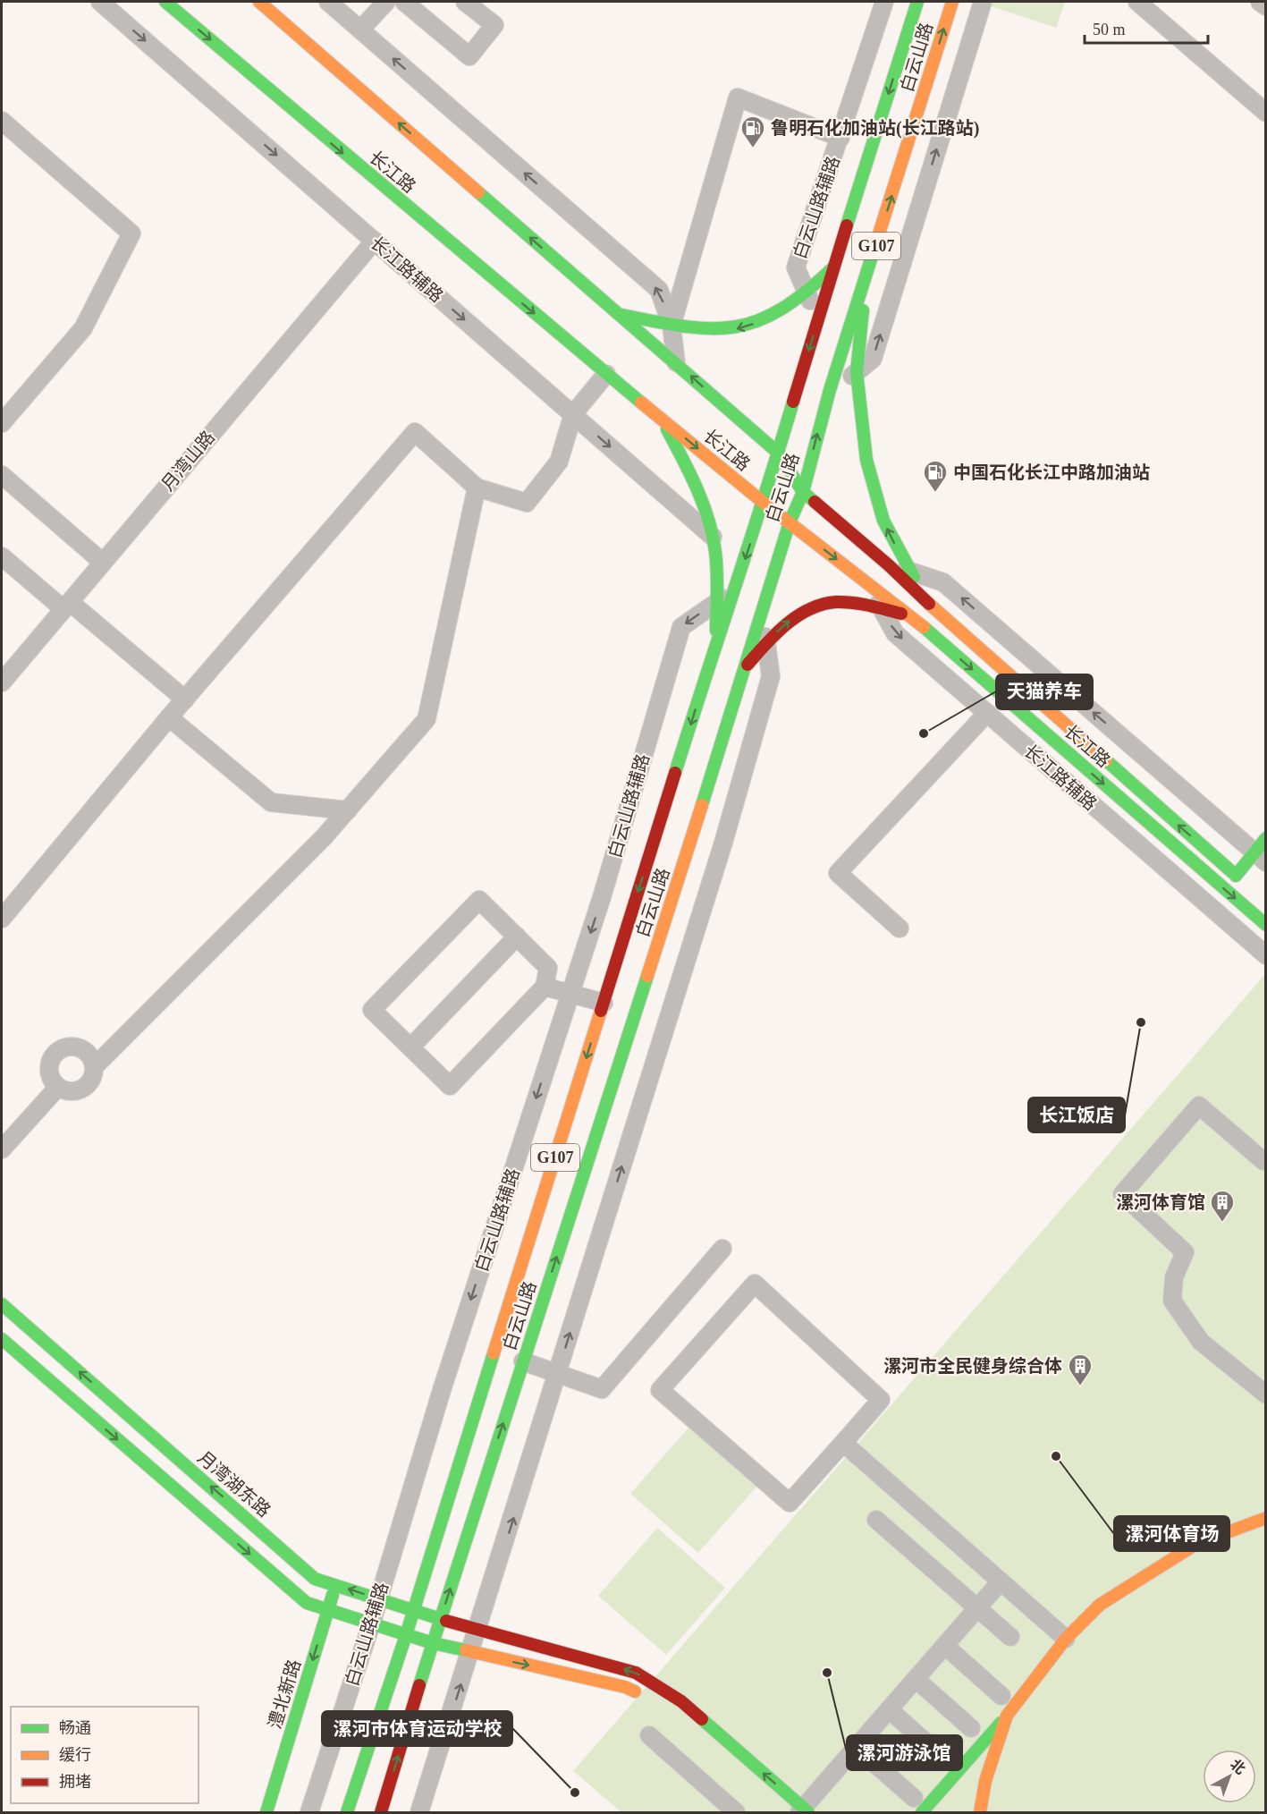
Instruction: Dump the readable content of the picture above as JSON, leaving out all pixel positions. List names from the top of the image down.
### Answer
{
  "streets": {
    "main road": [
      "白云山路",
      "长江路",
      "G107",
      "月湾湖东路",
      "澧北新路"
    ],
    "street": ["白云山路辅路", "长江路辅路", "月湾山路"]
  },
  "crossings": [
    ["白云山路", "长江路"],
    ["白云山路", "白云山路辅路"],
    ["白云山路", "月湾湖东路"],
    ["长江路", "长江路辅路"],
    ["白云山路辅路", "月湾湖东路"],
    ["长江路辅路", "月湾山路"],
    ["月湾湖东路", "澧北新路"]
  ],
  "one_way": ["澧北新路"],
  "places": {
    "fuel station": ["鲁明石化加油站(长江路站)", "中国石化长江中路加油站"],
    "other": [
      "天猫养车",
      "长江饭店",
      "漯河体育场",
      "漯河游泳馆",
      "漯河市体育运动学校"
    ],
    "building": ["漯河体育馆", "漯河市全民健身综合体"]
  },
  "legend": ["畅通", "缓行", "拥堵"],
  "scale_bar": "50 m",
  "north": "top right"
}
